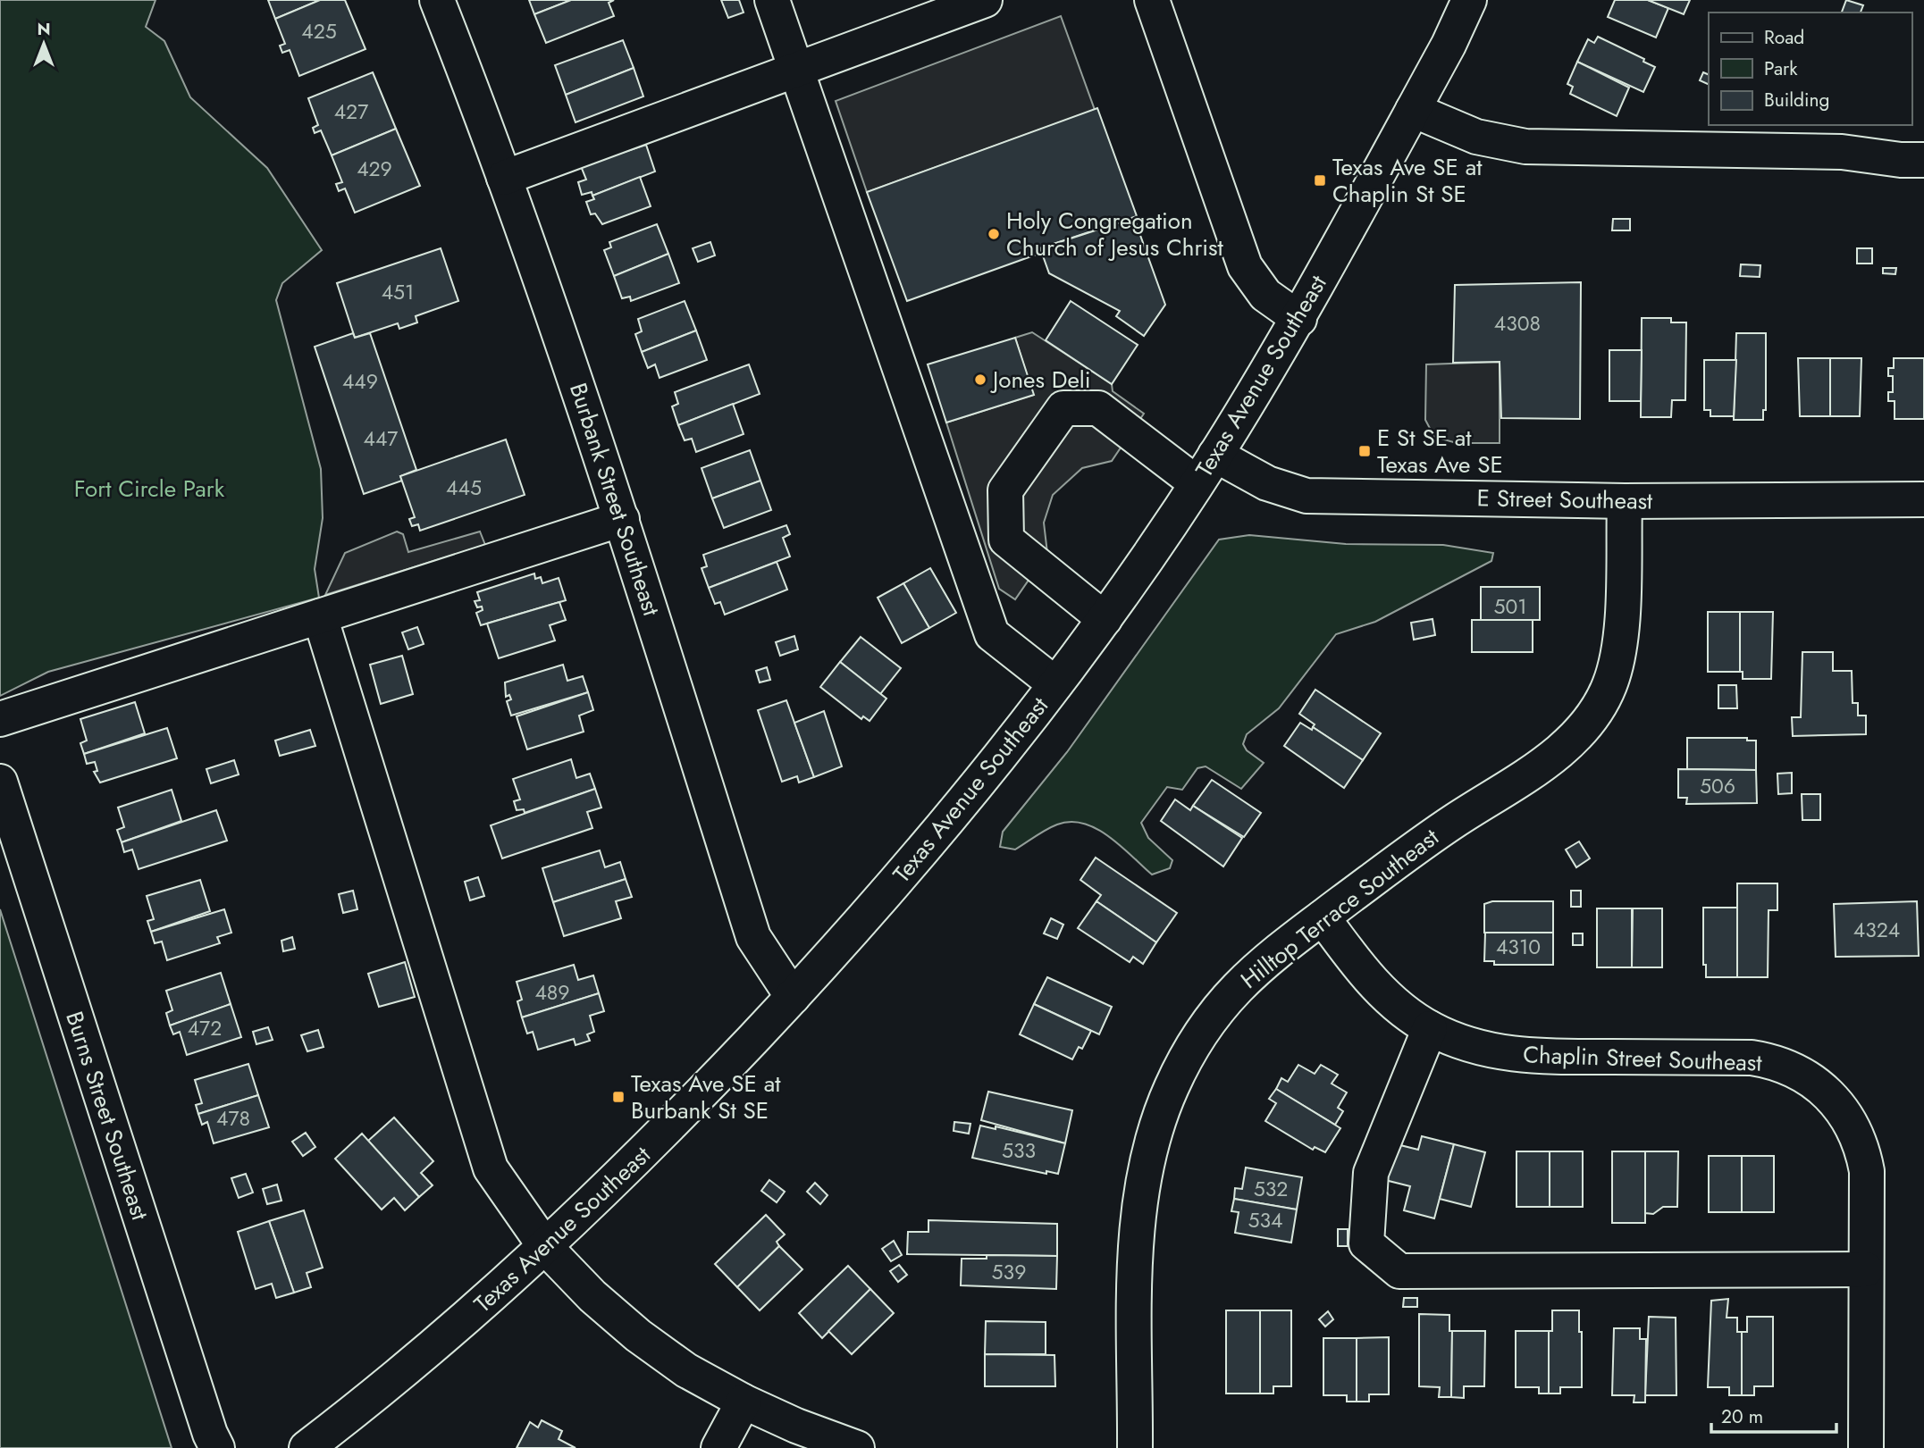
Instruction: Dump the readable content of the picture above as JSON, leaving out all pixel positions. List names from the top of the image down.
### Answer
{
  "streets": {
    "street": [
      "Texas Avenue Southeast",
      "Burbank Street Southeast",
      "E Street Southeast",
      "Hilltop Terrace Southeast",
      "Chaplin Street Southeast",
      "Burns Street Southeast"
    ]
  },
  "crossings": [
    ["Texas Avenue Southeast", "Burbank Street Southeast"],
    ["Texas Avenue Southeast", "E Street Southeast"],
    ["E Street Southeast", "Hilltop Terrace Southeast"],
    ["Hilltop Terrace Southeast", "Chaplin Street Southeast"]
  ],
  "parks": ["Fort Circle Park"],
  "places": {
    "transit": ["Texas Ave SE at Chaplin St SE", "E St SE at Texas Ave SE", "Texas Ave SE at Burbank St SE"],
    "other": ["Holy Congregation Church of Jesus Christ", "Jones Deli"]
  },
  "house_numbers": [
    "425",
    "427",
    "429",
    "451",
    "4308",
    "449",
    "447",
    "445",
    "501",
    "506",
    "4324",
    "4310",
    "489",
    "472",
    "478",
    "533",
    "532",
    "534",
    "539"
  ],
  "legend": ["Road", "Park", "Building"],
  "scale_bar": "20 m",
  "north": "top"
}
